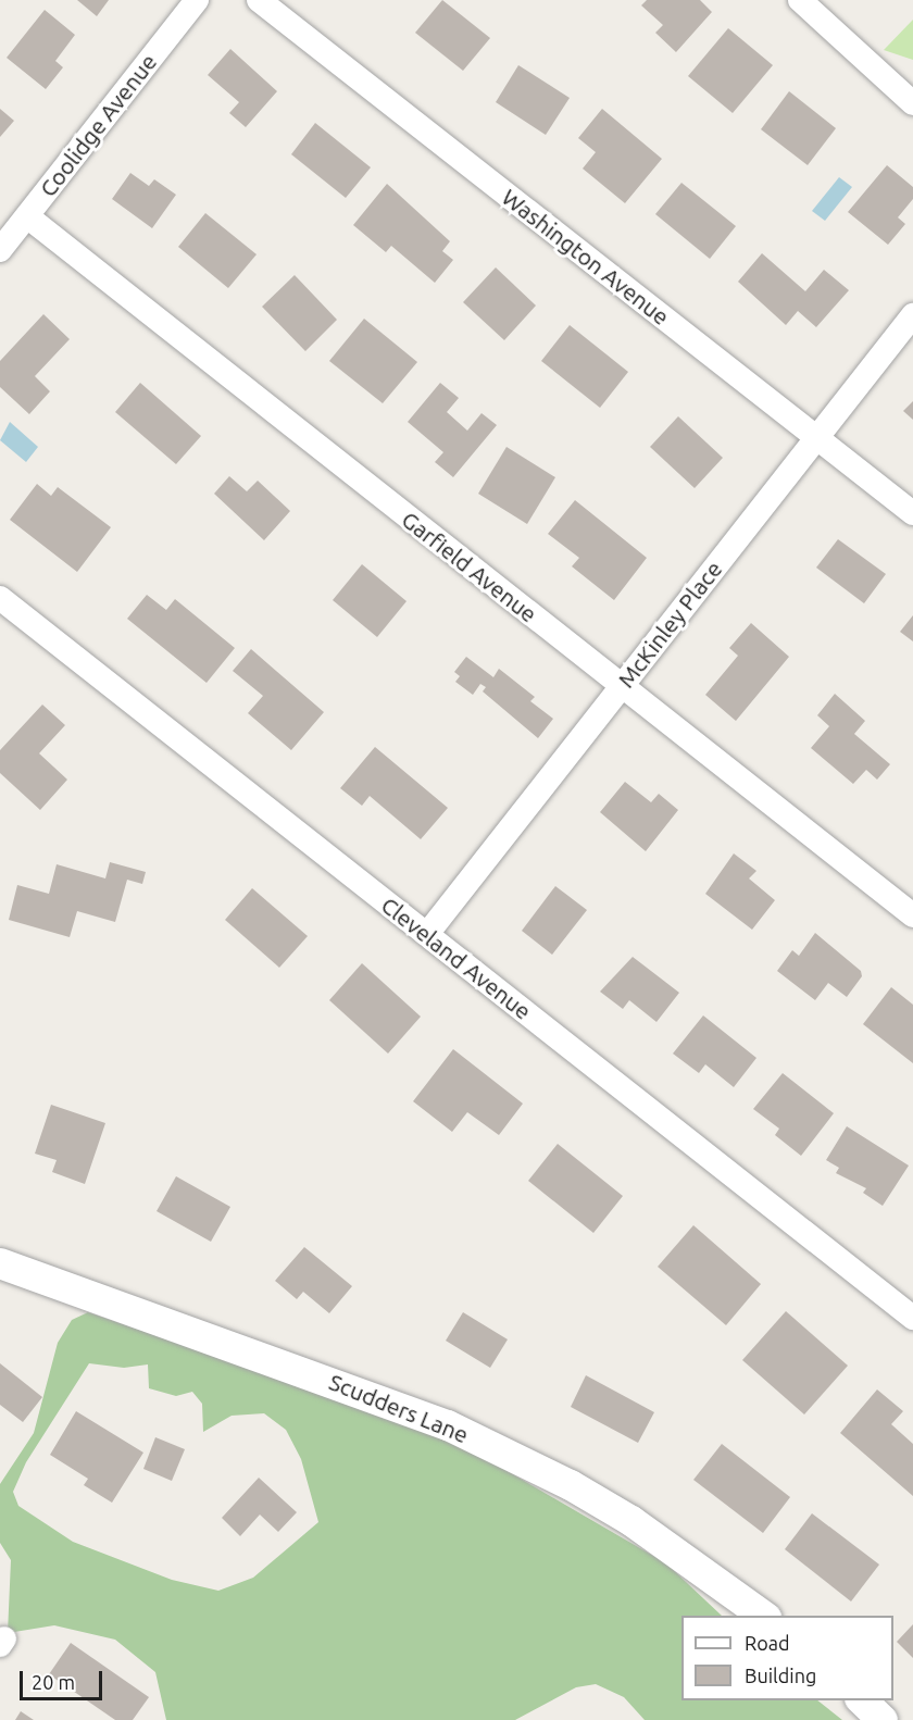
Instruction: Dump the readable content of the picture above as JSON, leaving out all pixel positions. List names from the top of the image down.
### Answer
{
  "streets": {
    "street": [
      "Coolidge Avenue",
      "Washington Avenue",
      "Garfield Avenue",
      "McKinley Place",
      "Cleveland Avenue",
      "Scudders Lane"
    ]
  },
  "crossings": [
    ["Coolidge Avenue", "Garfield Avenue"],
    ["Washington Avenue", "McKinley Place"],
    ["Garfield Avenue", "McKinley Place"],
    ["McKinley Place", "Cleveland Avenue"]
  ],
  "legend": ["Road", "Building"],
  "scale_bar": "20 m"
}
